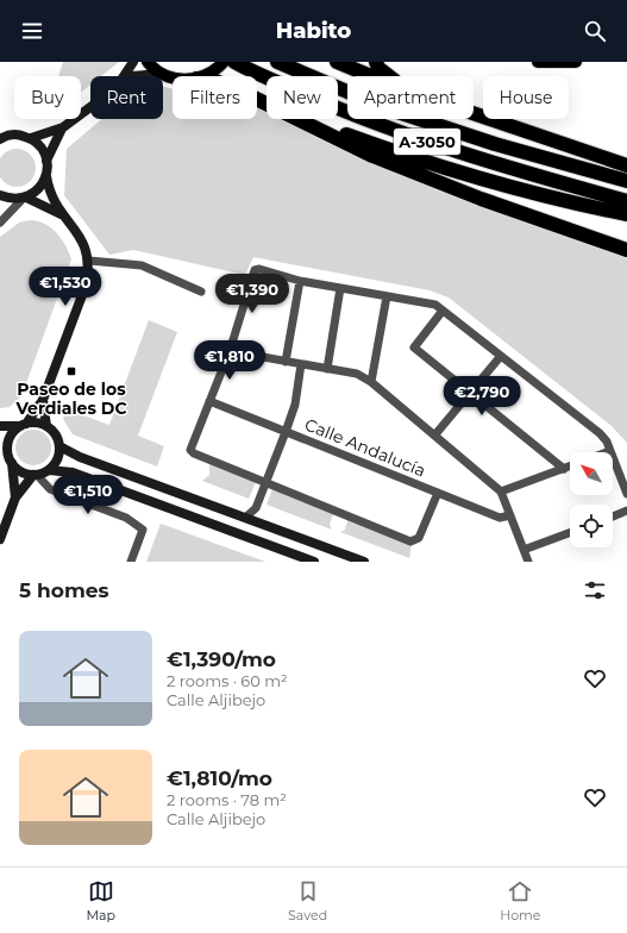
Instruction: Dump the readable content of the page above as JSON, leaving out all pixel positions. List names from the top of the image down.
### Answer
{
  "streets": {
    "highway": ["A-3050"],
    "street": ["Calle Andalucía"]
  },
  "places": {
    "transit": ["Paseo de los Verdiales DC"]
  },
  "north": "top left",
  "page": {
    "header": "Habito",
    "chip": [
      "Buy",
      "Rent",
      "Filters",
      "New",
      "Apartment",
      "House"
    ],
    "price": [
      "€1,530",
      "€1,390",
      "€1,810",
      "€2,790",
      "€1,510"
    ],
    "heading": "5 homes",
    "list": [
      {
        "name": "€1,390/mo",
        "note": "2 rooms · 60 m² · Calle Aljibejo"
      },
      {
        "name": "€1,810/mo",
        "note": "2 rooms · 78 m² · Calle Aljibejo"
      }
    ],
    "tabs": ["Map", "Saved", "Home"]
  }
}
